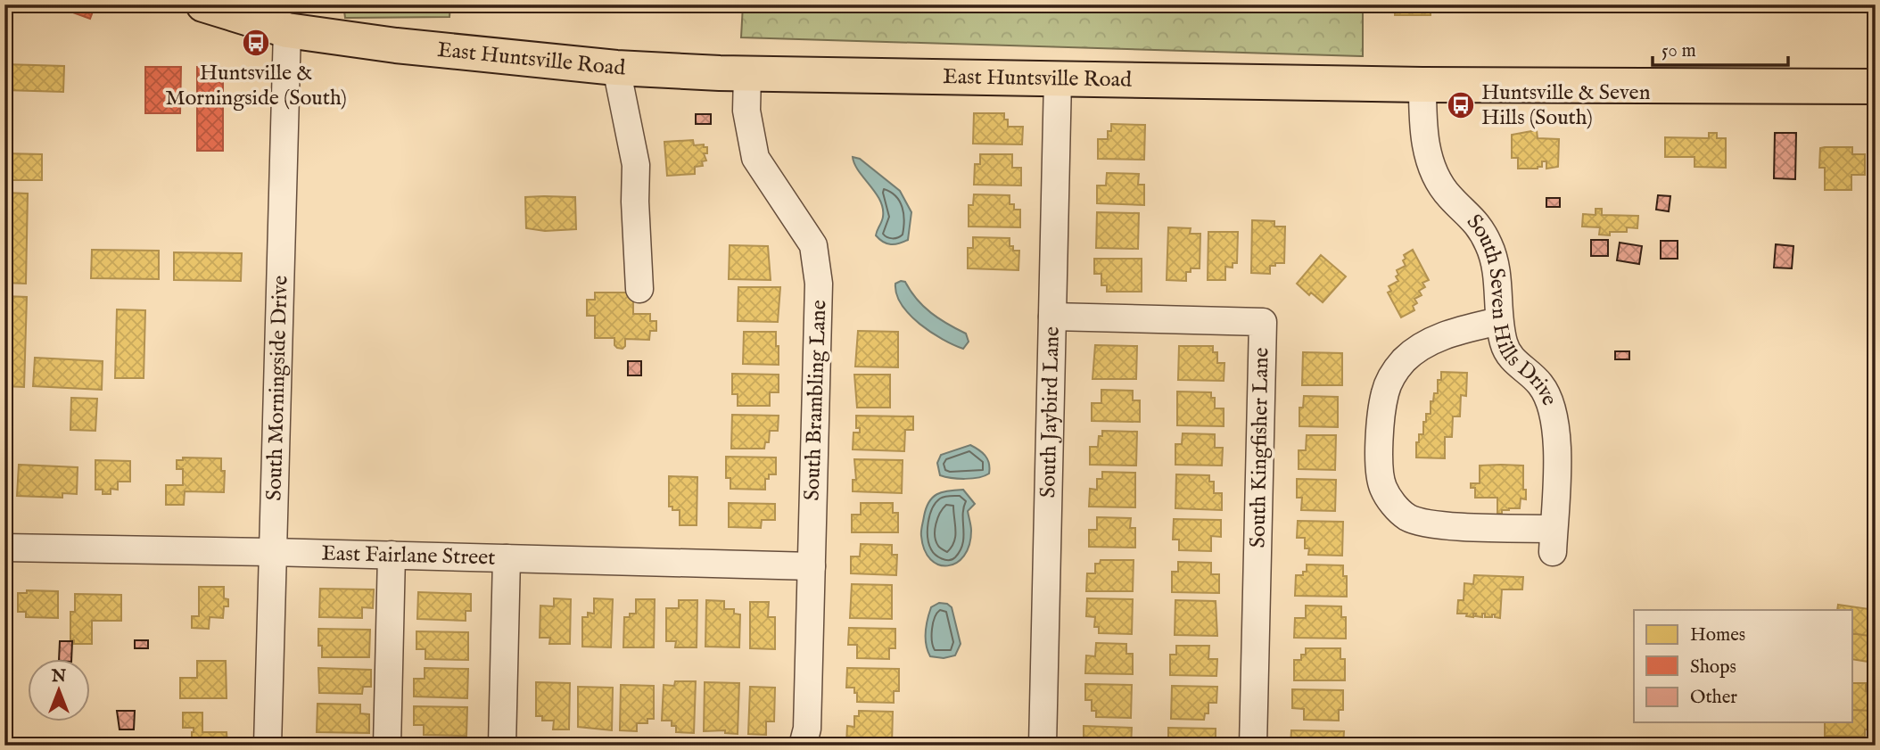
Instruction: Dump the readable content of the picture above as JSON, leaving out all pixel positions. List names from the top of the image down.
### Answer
{
  "streets": {
    "main road": ["East Huntsville Road"],
    "street": [
      "South Seven Hills Drive",
      "South Morningside Drive",
      "South Brambling Lane",
      "South Jaybird Lane",
      "South Kingfisher Lane",
      "East Fairlane Street"
    ]
  },
  "crossings": [
    ["East Huntsville Road", "South Seven Hills Drive"],
    ["East Huntsville Road", "South Morningside Drive"],
    ["East Huntsville Road", "South Brambling Lane"],
    ["East Huntsville Road", "South Jaybird Lane"],
    ["South Morningside Drive", "East Fairlane Street"],
    ["South Brambling Lane", "East Fairlane Street"],
    ["South Jaybird Lane", "South Kingfisher Lane"]
  ],
  "places": {
    "bus stop": ["Huntsville & Morningside (South)", "Huntsville & Seven Hills (South)"]
  },
  "legend": ["Homes", "Shops", "Other"],
  "scale_bar": "50 m",
  "north": "top"
}
